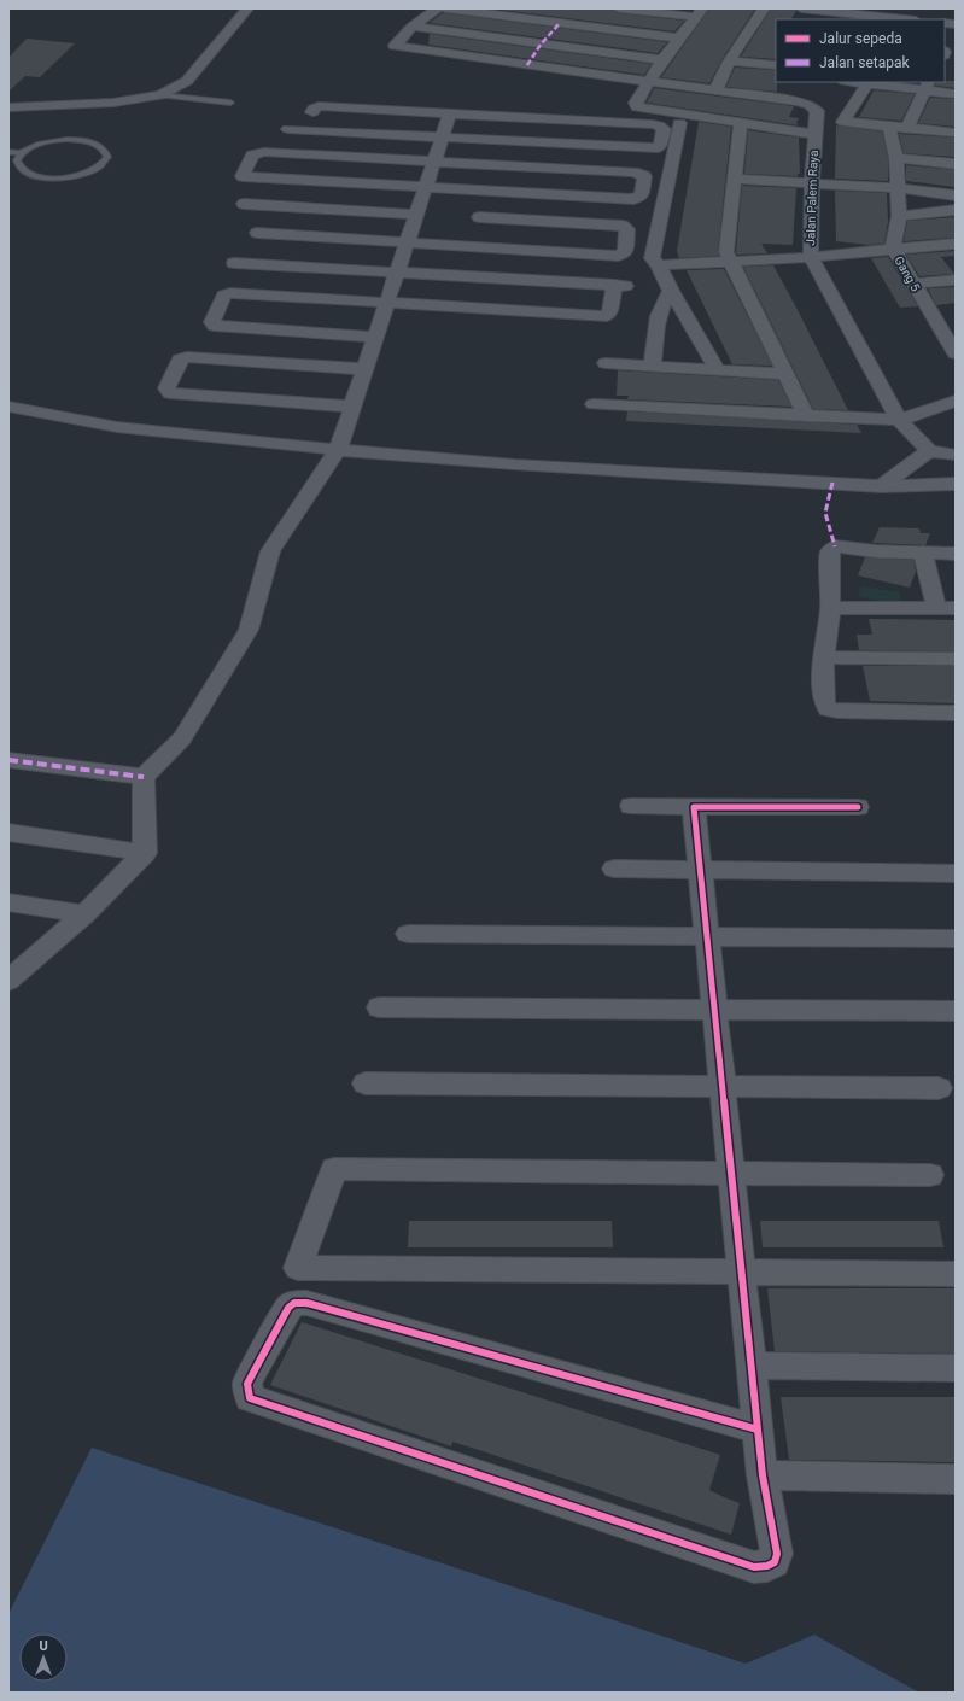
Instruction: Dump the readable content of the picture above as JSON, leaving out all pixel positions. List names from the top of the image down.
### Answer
{
  "streets": {
    "street": ["Jalan Palem Raya", "Gang 5"]
  },
  "legend": ["Jalur sepeda", "Jalan setapak"],
  "north": "top"
}
